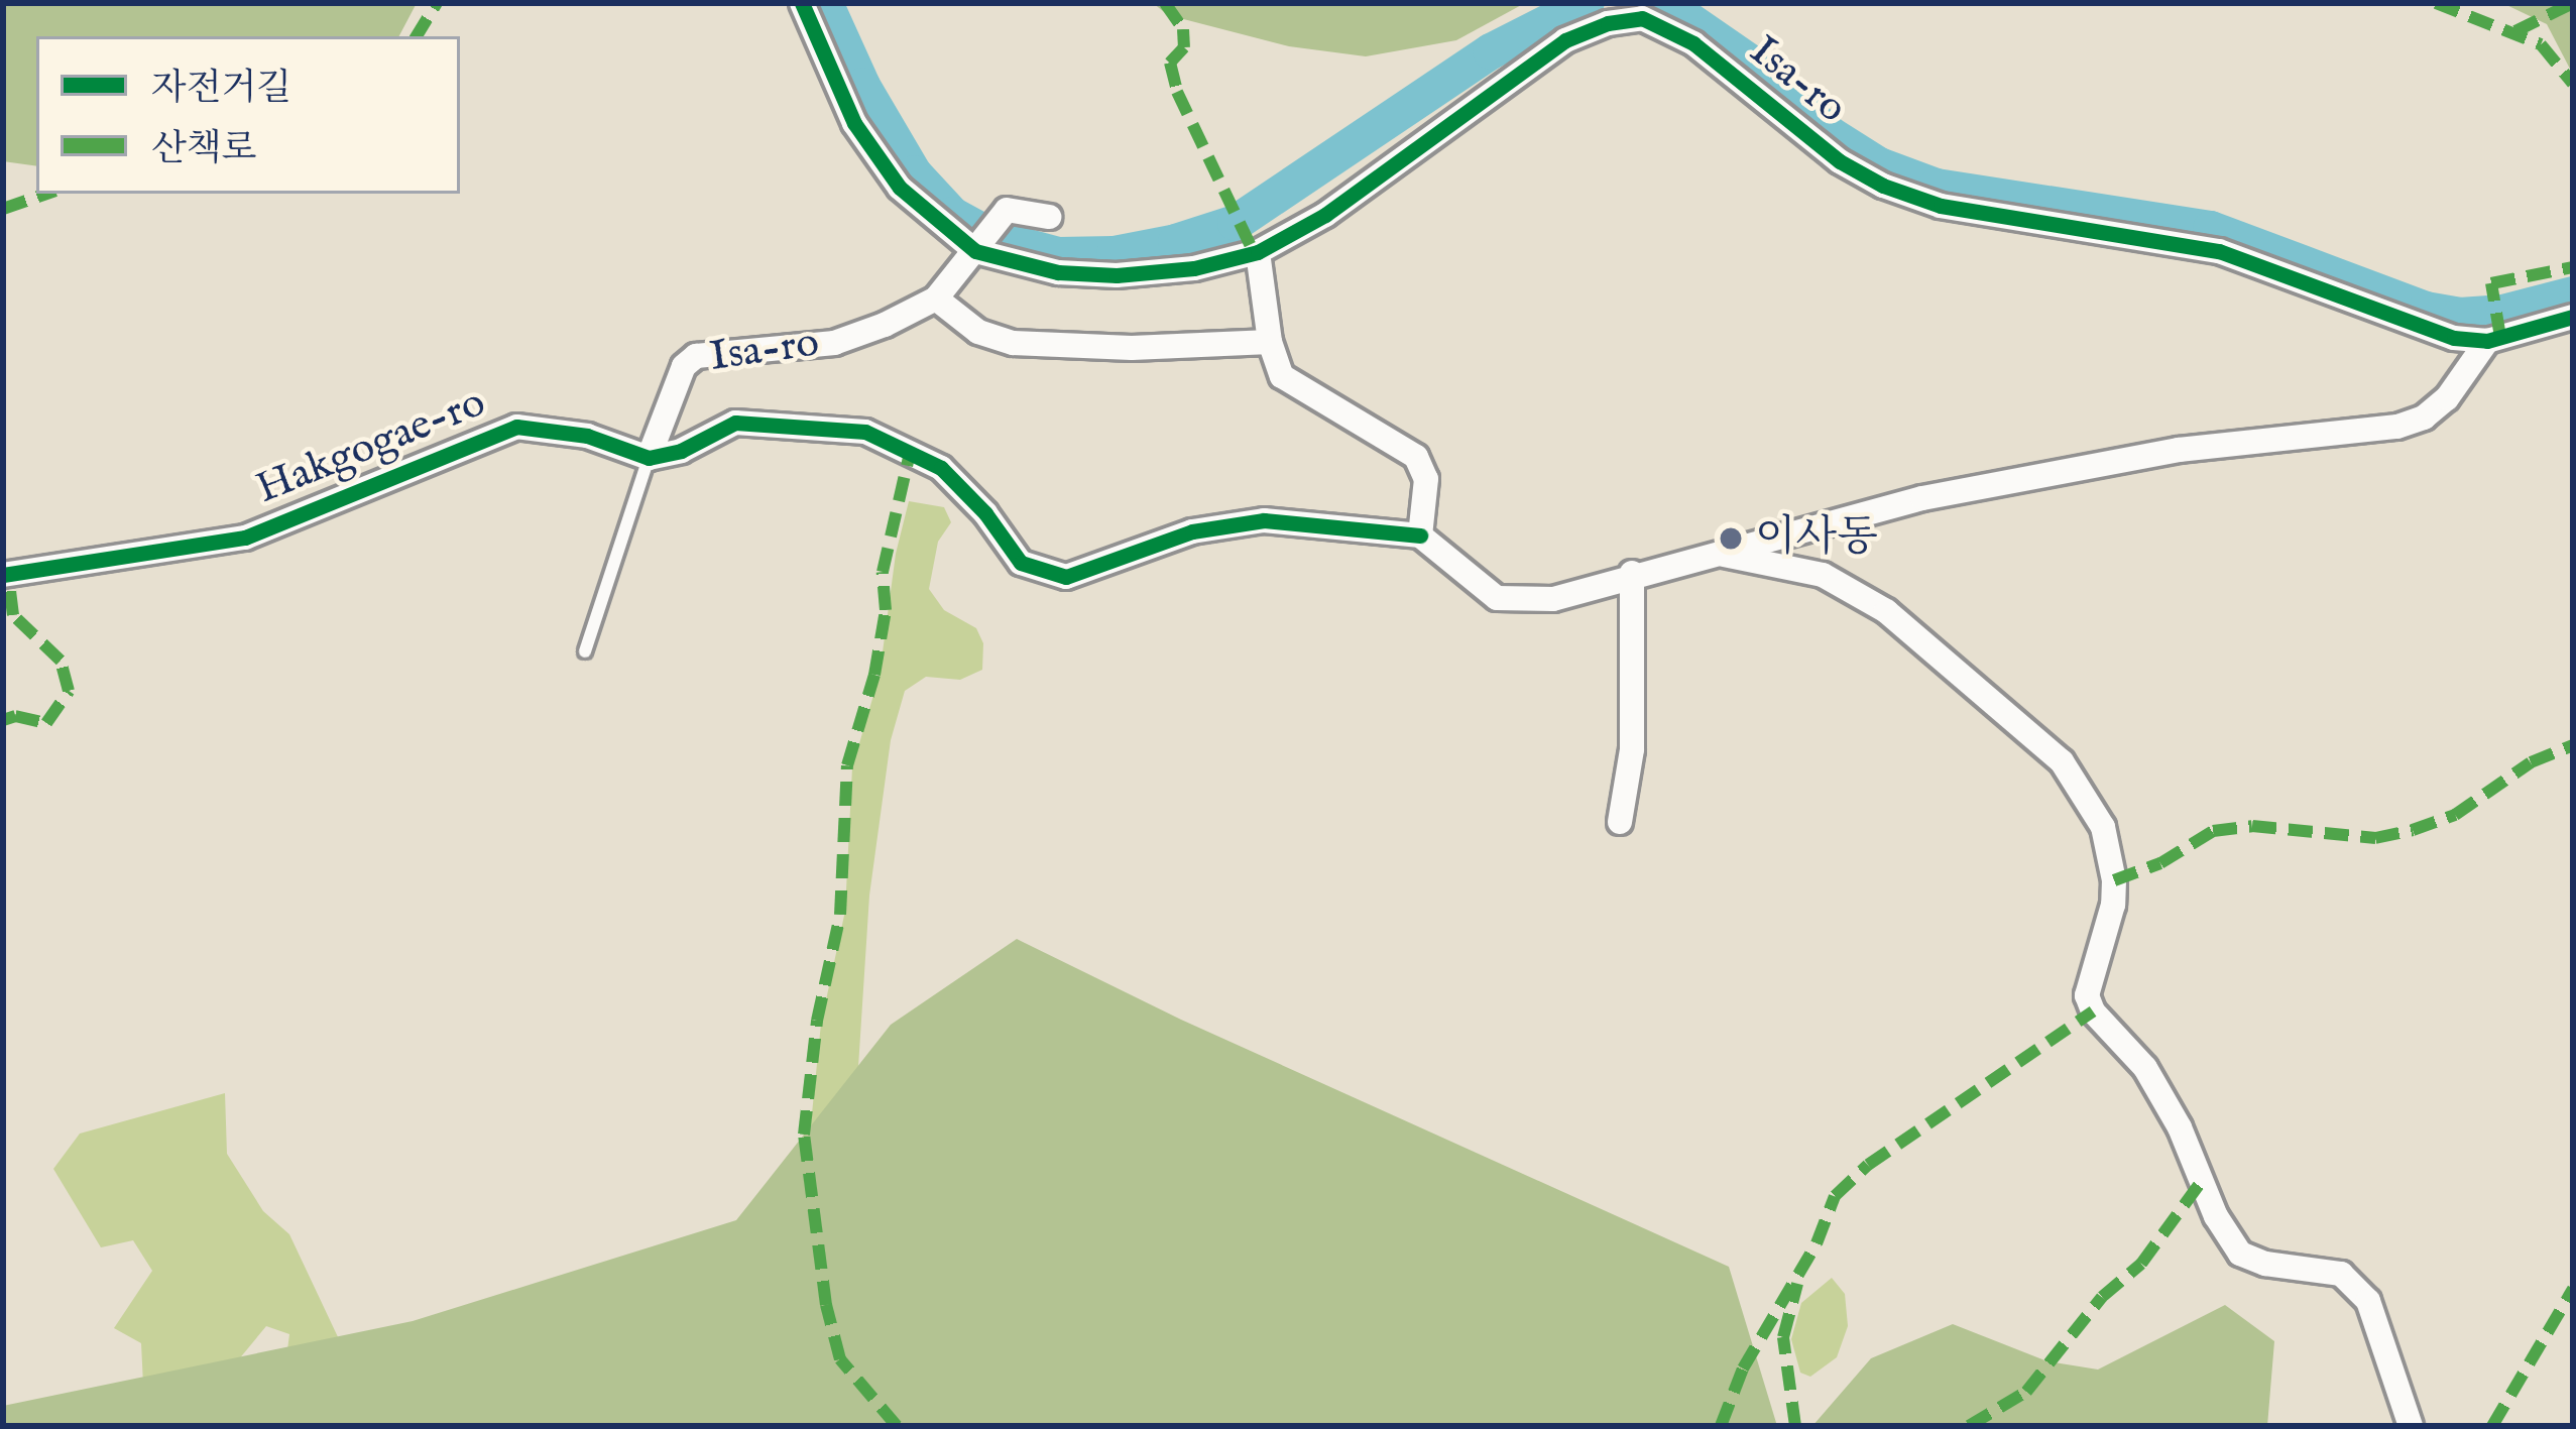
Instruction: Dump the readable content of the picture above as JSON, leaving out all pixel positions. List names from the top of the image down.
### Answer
{
  "streets": {
    "street": ["Isa-ro", "Hakgogae-ro"]
  },
  "crossings": [
    ["Isa-ro", "Hakgogae-ro"]
  ],
  "places": ["이사동"],
  "legend": ["자전거길", "산책로"]
}
